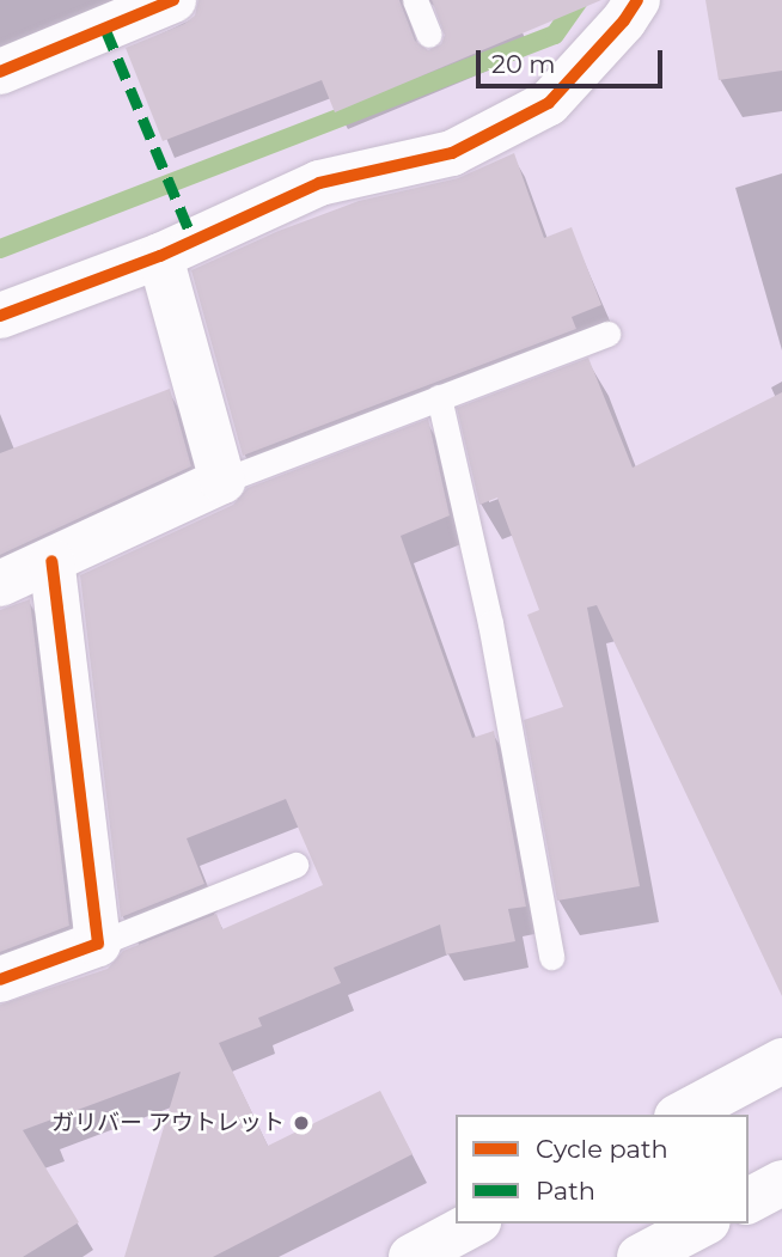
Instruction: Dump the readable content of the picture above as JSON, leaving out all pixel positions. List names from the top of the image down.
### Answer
{
  "places": ["ガリバー アウトレット"],
  "legend": ["Cycle path", "Path"],
  "scale_bar": "20 m"
}
